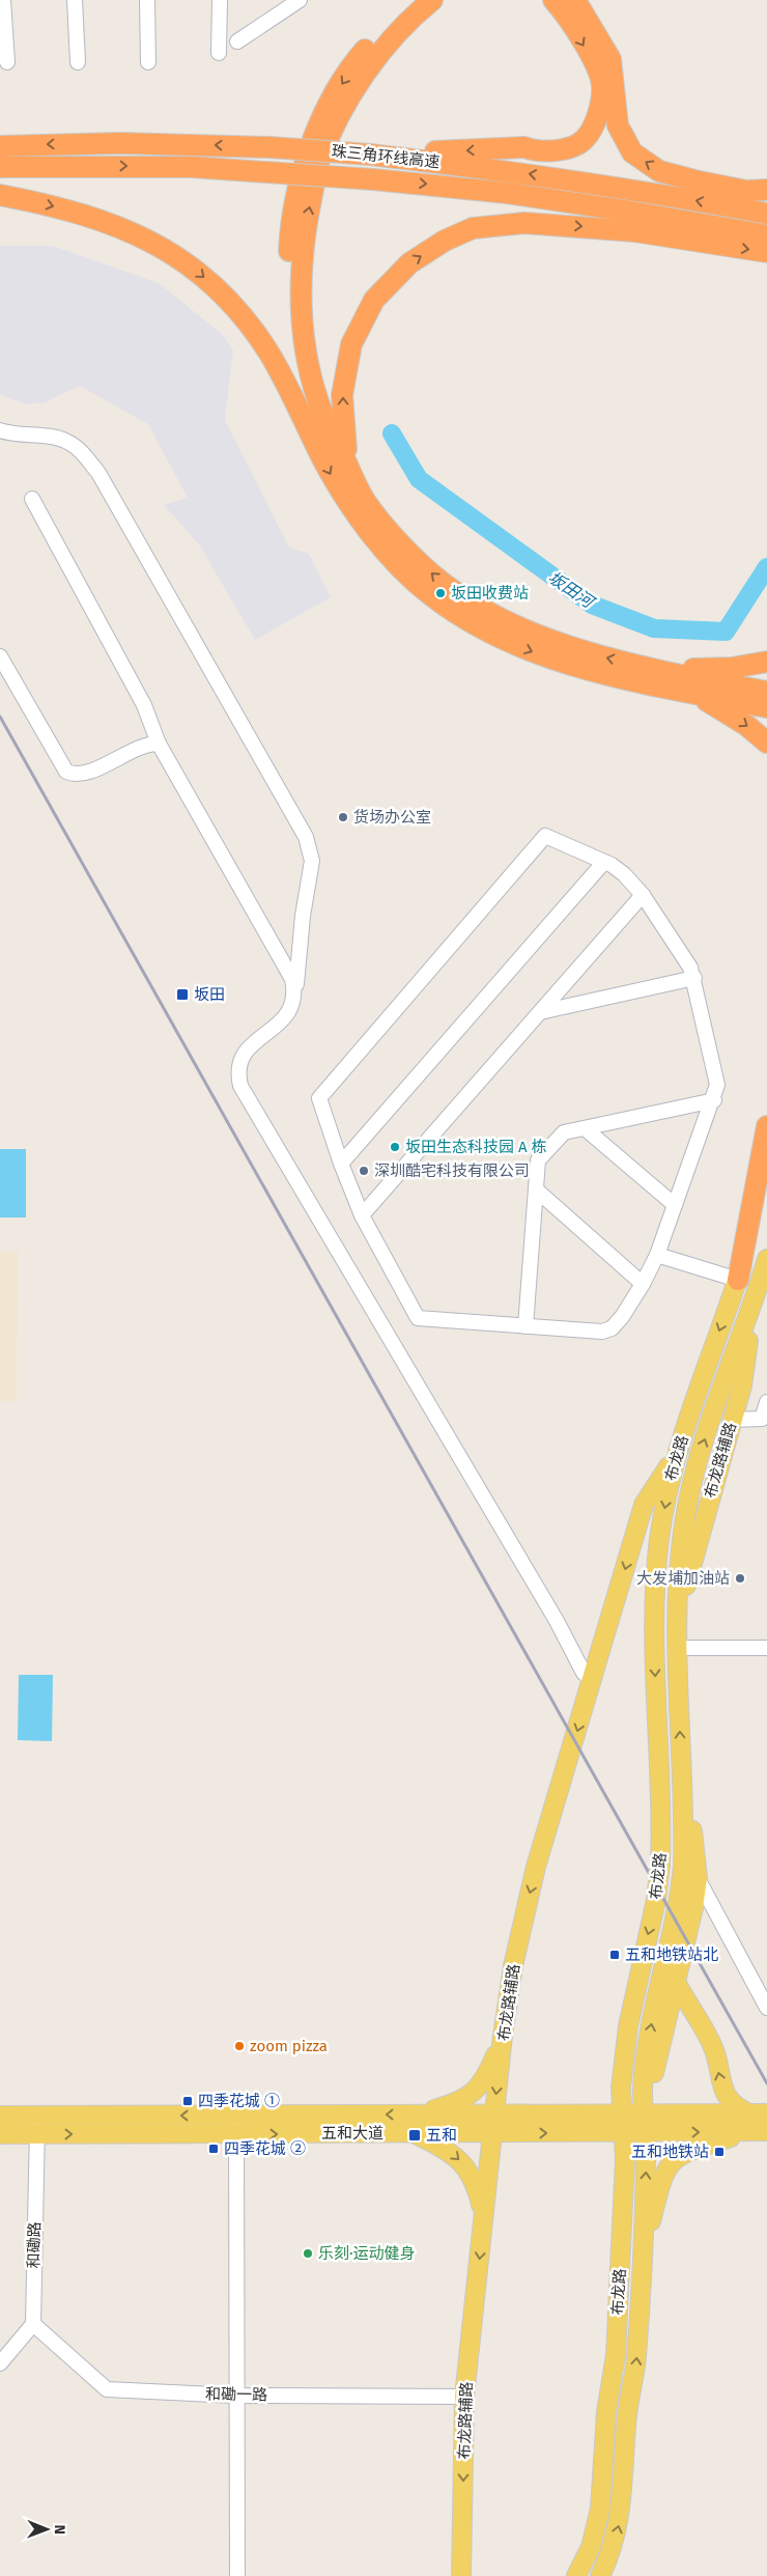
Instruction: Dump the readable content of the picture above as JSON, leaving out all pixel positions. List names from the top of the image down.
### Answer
{
  "streets": {
    "highway": ["珠三角环线高速"],
    "main road": ["布龙路", "布龙路辅路", "五和大道"],
    "street": ["和磡路", "和磡一路"]
  },
  "crossings": [
    ["布龙路", "布龙路辅路"],
    ["布龙路", "五和大道"],
    ["布龙路辅路", "五和大道"],
    ["布龙路辅路", "和磡一路"],
    ["五和大道", "和磡路"],
    ["和磡路", "和磡一路"]
  ],
  "water": ["坂田河"],
  "places": {
    "other": [
      "坂田收费站",
      "货场办公室",
      "坂田生态科技园 A 栋",
      "深圳酷宅科技有限公司",
      "大发埔加油站",
      "zoom pizza",
      "乐刻·运动健身"
    ],
    "transit": [
      "坂田",
      "五和地铁站北",
      "四季花城 ①",
      "五和",
      "四季花城 ②",
      "五和地铁站"
    ]
  },
  "north": "right"
}
